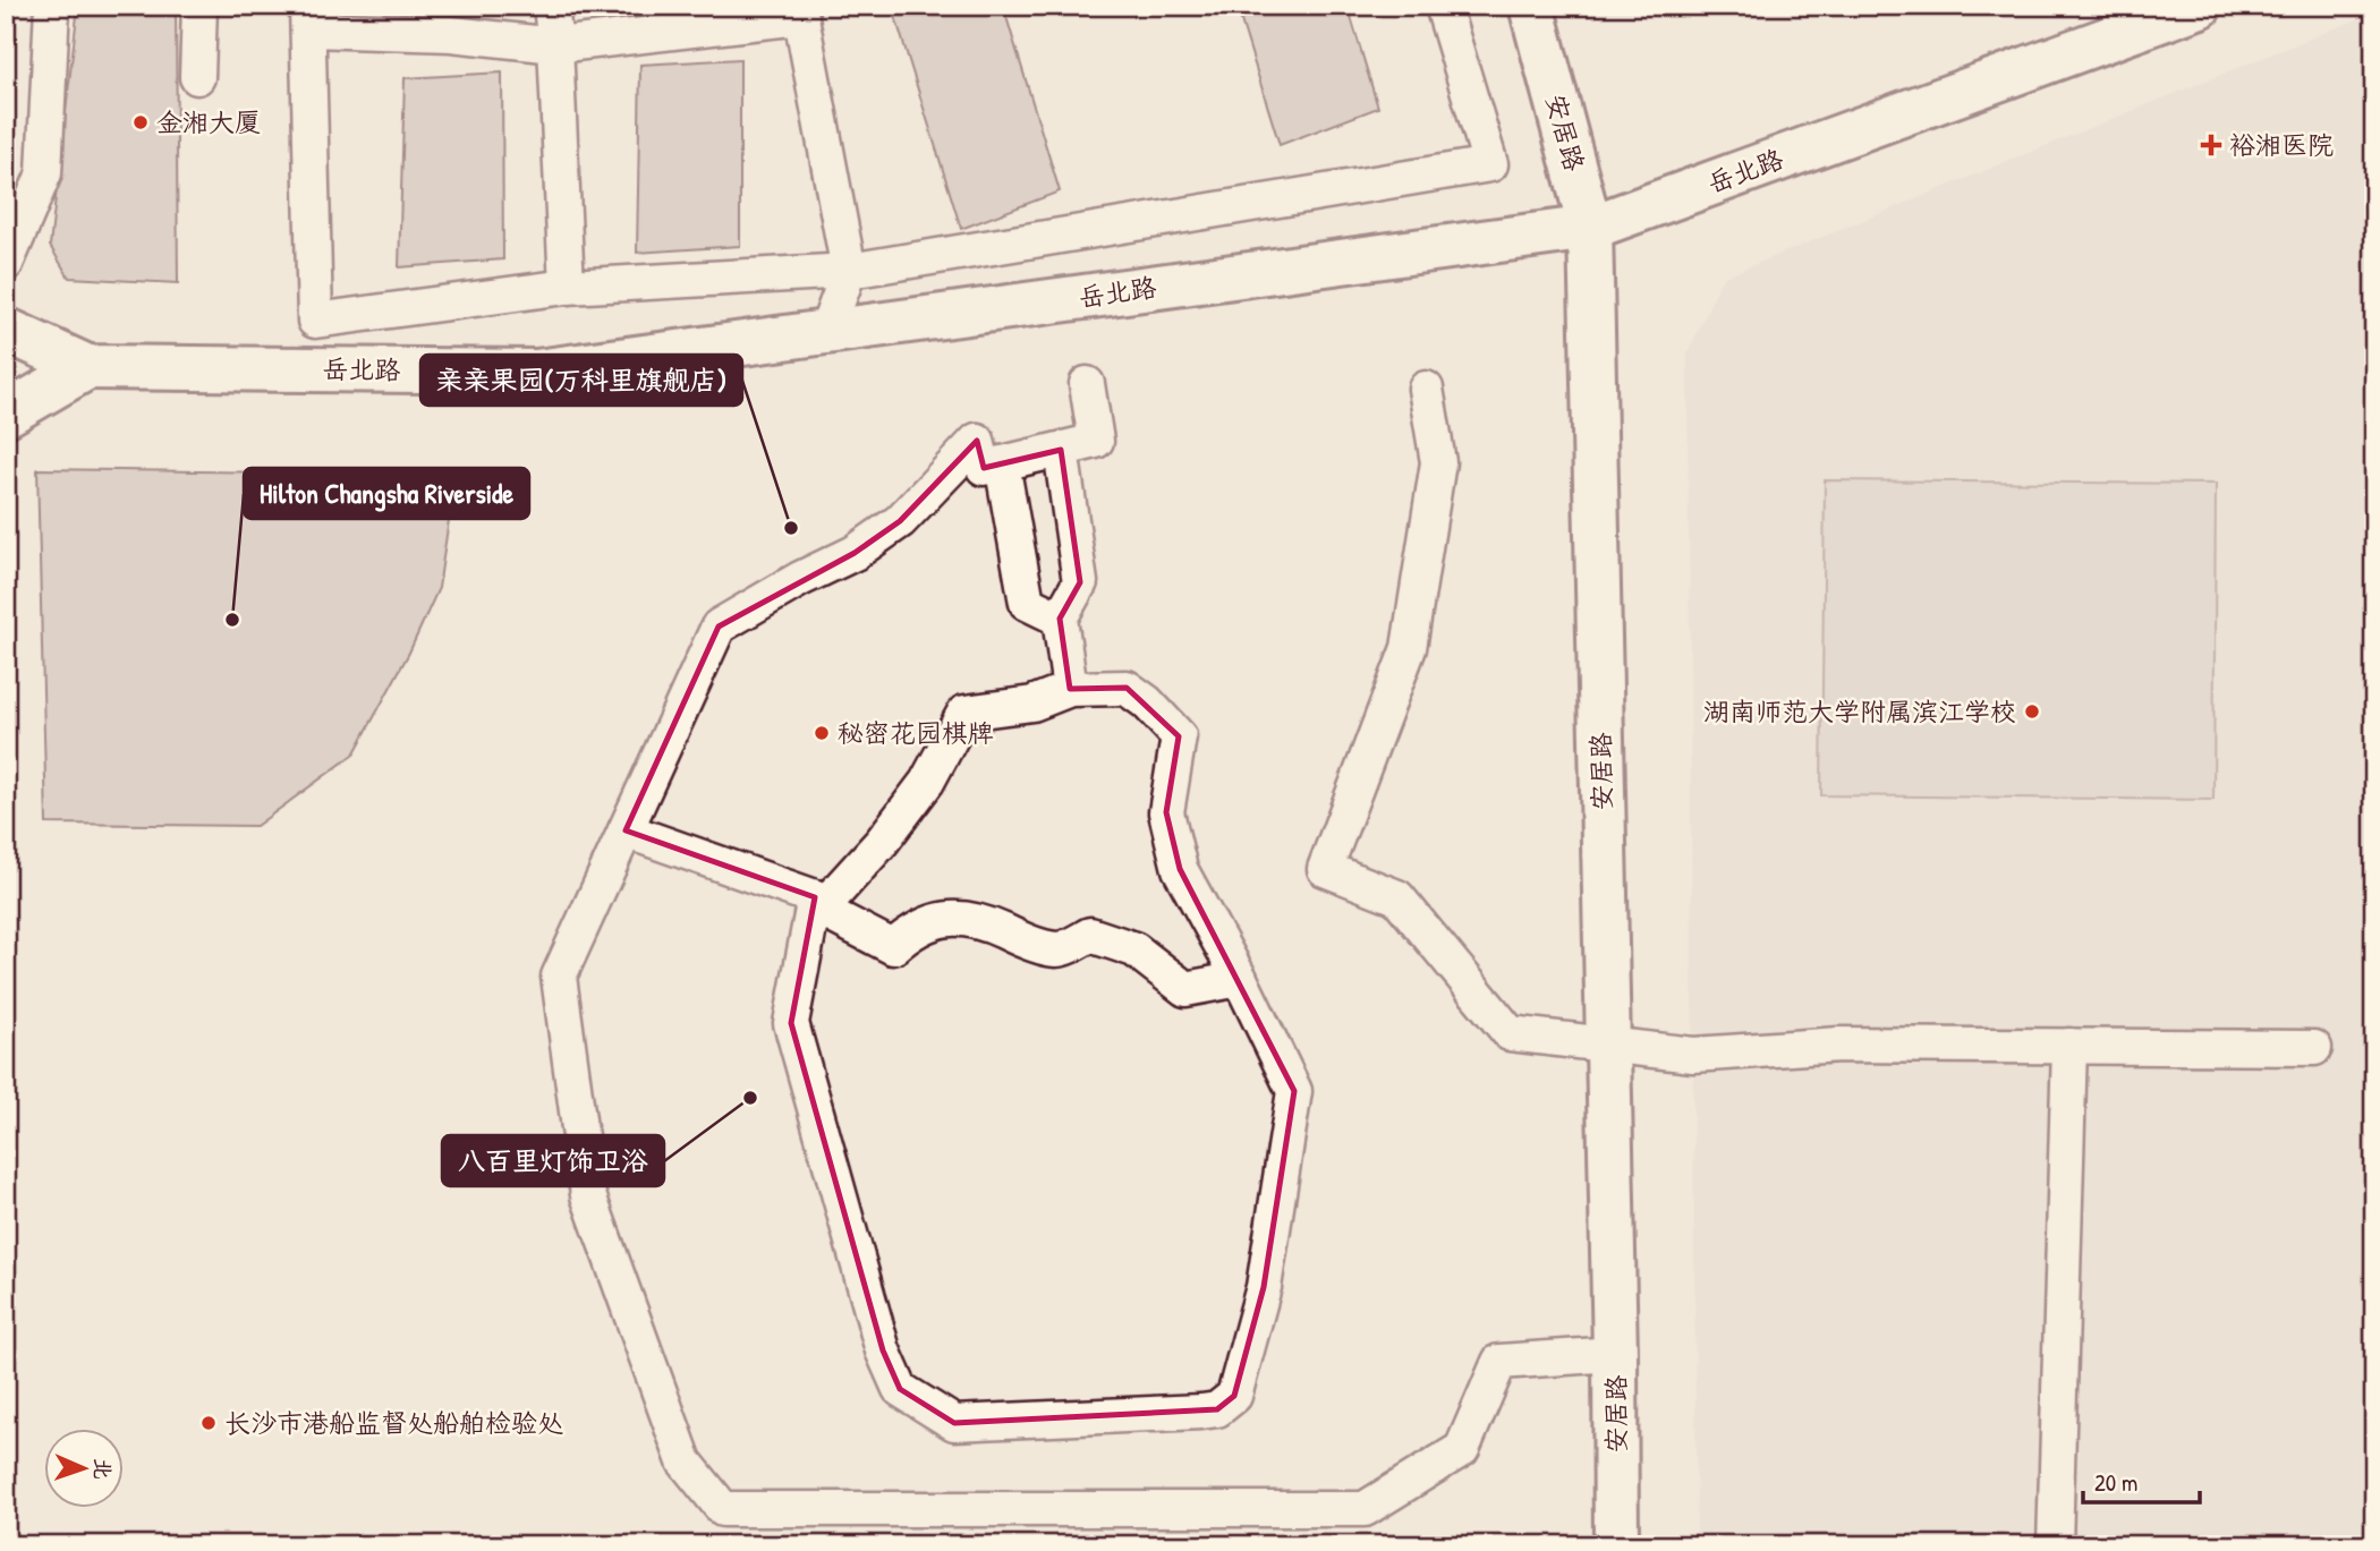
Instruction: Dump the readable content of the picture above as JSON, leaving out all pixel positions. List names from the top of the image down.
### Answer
{
  "streets": {
    "street": ["安居路", "岳北路"]
  },
  "crossings": [
    ["安居路", "岳北路"]
  ],
  "places": {
    "other": [
      "金湘大厦",
      "亲亲果园(万科里旗舰店)",
      "Hilton Changsha Riverside",
      "湖南师范大学附属滨江学校",
      "秘密花园棋牌",
      "八百里灯饰卫浴",
      "长沙市港船监督处船舶检验处"
    ],
    "health": ["裕湘医院"]
  },
  "scale_bar": "20 m",
  "north": "right"
}
